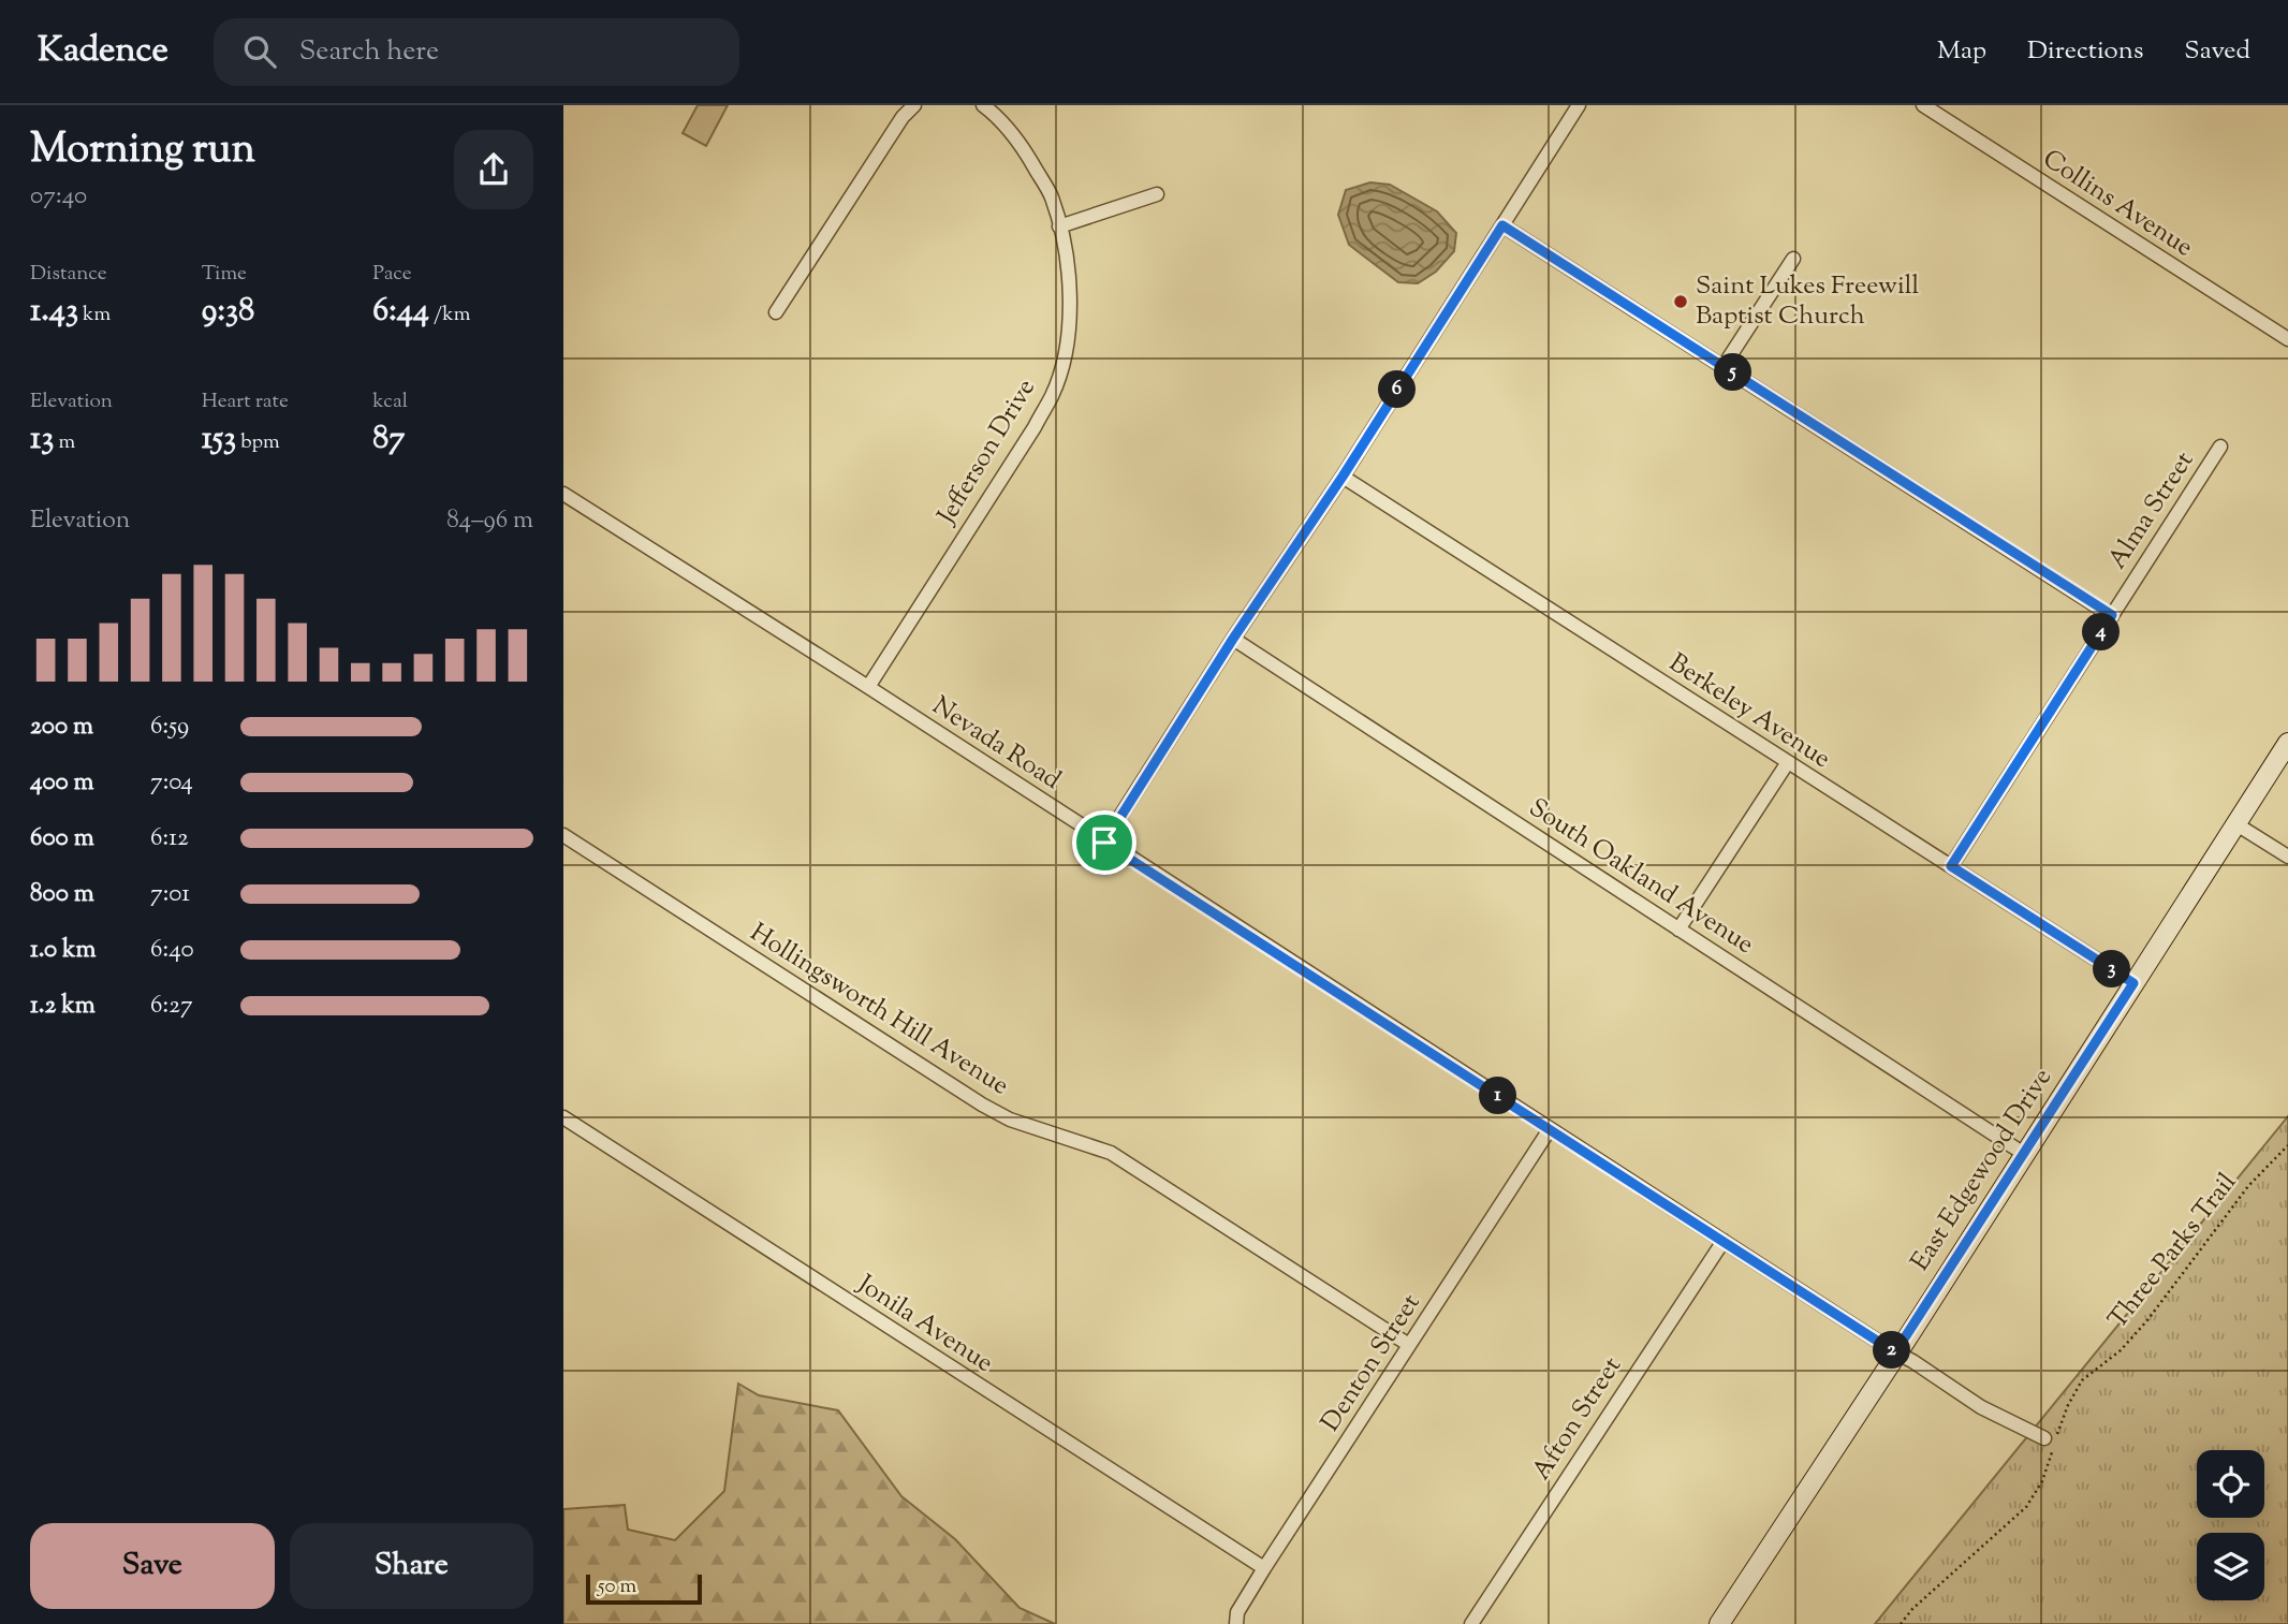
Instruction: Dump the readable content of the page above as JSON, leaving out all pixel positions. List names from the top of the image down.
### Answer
{
  "streets": {
    "street": [
      "Collins Avenue",
      "Jefferson Drive",
      "Alma Street",
      "Berkeley Avenue",
      "Nevada Road",
      "South Oakland Avenue",
      "Hollingsworth Hill Avenue",
      "East Edgewood Drive",
      "Jonila Avenue",
      "Denton Street",
      "Afton Street"
    ],
    "path": ["Three Parks Trail"]
  },
  "crossings": [
    ["Jefferson Drive", "Nevada Road"],
    ["Alma Street", "Berkeley Avenue"],
    ["Berkeley Avenue", "East Edgewood Drive"],
    ["Nevada Road", "East Edgewood Drive"],
    ["Nevada Road", "Three Parks Trail"],
    ["Nevada Road", "Denton Street"],
    ["Nevada Road", "Afton Street"],
    ["South Oakland Avenue", "East Edgewood Drive"],
    ["Hollingsworth Hill Avenue", "Denton Street"],
    ["Jonila Avenue", "Denton Street"]
  ],
  "places": ["Saint Lukes Freewill Baptist Church"],
  "scale_bar": "50 m",
  "page": {
    "header": "Kadence",
    "search": "Search here",
    "nav": ["Map", "Directions", "Saved"],
    "heading": ["Morning run", "07:40"],
    "stats": [
      ["Distance", "1.43 km"],
      ["Time", "9:38"],
      ["Pace", "6:44 /km"],
      ["Elevation", "13 m"],
      ["Heart rate", "153 bpm"],
      ["kcal", "87"]
    ],
    "pins": [
      "5",
      "6",
      "4",
      "3",
      "1",
      "2"
    ],
    "chart": ["Elevation", "84–96 m"],
    "list": [
      {
        "name": "200 m",
        "note": "6:59"
      },
      {
        "name": "400 m",
        "note": "7:04"
      },
      {
        "name": "600 m",
        "note": "6:12"
      },
      {
        "name": "800 m",
        "note": "7:01"
      },
      {
        "name": "1.0 km",
        "note": "6:40"
      },
      {
        "name": "1.2 km",
        "note": "6:27"
      }
    ],
    "buttons": ["Save", "Share"],
    "scale": "50 m"
  }
}
